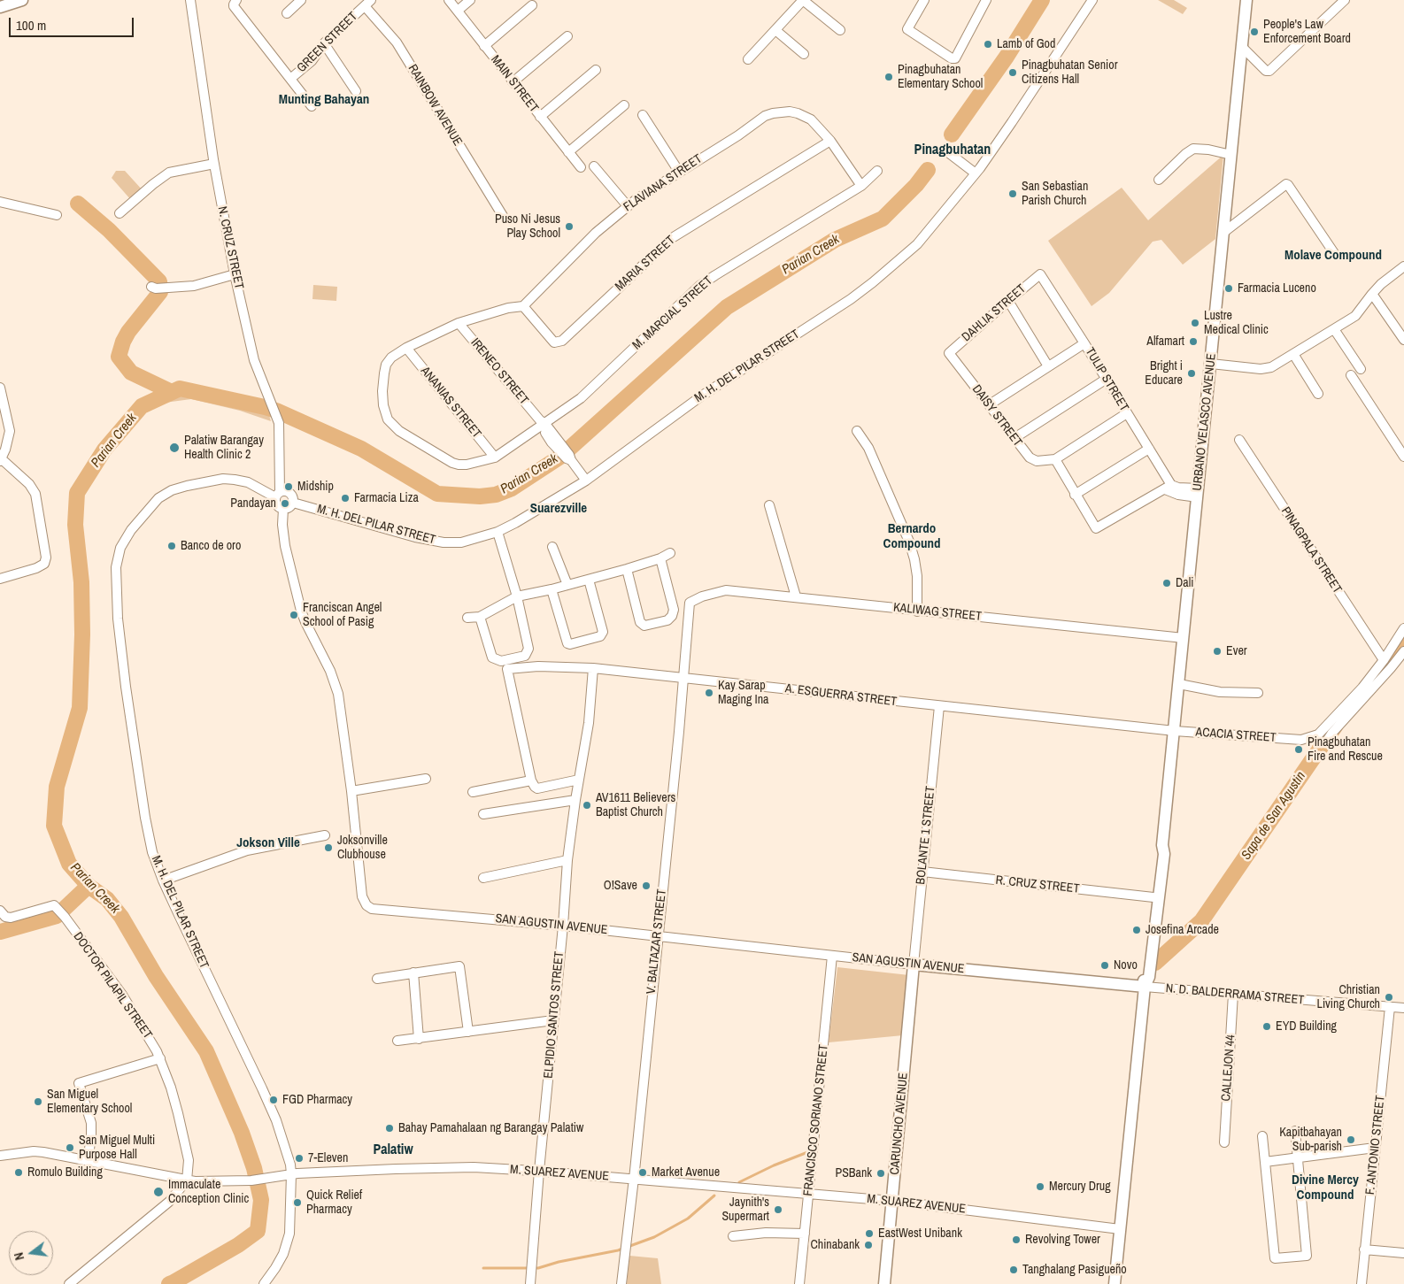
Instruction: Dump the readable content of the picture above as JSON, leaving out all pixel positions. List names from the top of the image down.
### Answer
{
  "streets": {
    "main road": ["URBANO VELASCO AVENUE", "SAN AGUSTIN AVENUE", "CARUNCHO AVENUE"],
    "street": [
      "GREEN STREET",
      "MAIN STREET",
      "RAINBOW AVENUE",
      "FLAVIANA STREET",
      "N. CRUZ STREET",
      "MARIA STREET",
      "M. MARCIAL STREET",
      "DAHLIA STREET",
      "M. H. DEL PILAR STREET",
      "IRENEO STREET",
      "TULIP STREET",
      "ANANIAS STREET",
      "DAISY STREET",
      "PINAGPALA STREET",
      "KALIWAG STREET",
      "A. ESGUERRA STREET",
      "ACACIA STREET",
      "BOLANTE 1 STREET",
      "R. CRUZ STREET",
      "V. BALTAZAR STREET",
      "DOCTOR PILAPIL STREET",
      "N. D. BALDERRAMA STREET",
      "ELPIDIO SANTOS STREET",
      "CALLEJON 44",
      "FRANCISCO SORIANO STREET",
      "F. ANTONIO STREET",
      "M. SUAREZ AVENUE"
    ]
  },
  "crossings": [
    ["GREEN STREET", "RAINBOW AVENUE"],
    ["FLAVIANA STREET", "MARIA STREET"],
    ["FLAVIANA STREET", "M. MARCIAL STREET"],
    ["N. CRUZ STREET", "M. H. DEL PILAR STREET"],
    ["N. CRUZ STREET", "SAN AGUSTIN AVENUE"],
    ["M. MARCIAL STREET", "IRENEO STREET"],
    ["M. MARCIAL STREET", "ANANIAS STREET"],
    ["DAHLIA STREET", "TULIP STREET"],
    ["DAHLIA STREET", "DAISY STREET"],
    ["M. H. DEL PILAR STREET", "IRENEO STREET"],
    ["M. H. DEL PILAR STREET", "SAN AGUSTIN AVENUE"],
    ["M. H. DEL PILAR STREET", "M. SUAREZ AVENUE"],
    ["URBANO VELASCO AVENUE", "KALIWAG STREET"],
    ["URBANO VELASCO AVENUE", "A. ESGUERRA STREET"],
    ["URBANO VELASCO AVENUE", "ACACIA STREET"],
    ["URBANO VELASCO AVENUE", "R. CRUZ STREET"],
    ["URBANO VELASCO AVENUE", "SAN AGUSTIN AVENUE"],
    ["URBANO VELASCO AVENUE", "N. D. BALDERRAMA STREET"],
    ["PINAGPALA STREET", "ACACIA STREET"],
    ["KALIWAG STREET", "V. BALTAZAR STREET"],
    ["A. ESGUERRA STREET", "ACACIA STREET"],
    ["A. ESGUERRA STREET", "BOLANTE 1 STREET"],
    ["A. ESGUERRA STREET", "V. BALTAZAR STREET"],
    ["A. ESGUERRA STREET", "ELPIDIO SANTOS STREET"],
    ["BOLANTE 1 STREET", "R. CRUZ STREET"],
    ["BOLANTE 1 STREET", "SAN AGUSTIN AVENUE"],
    ["BOLANTE 1 STREET", "CARUNCHO AVENUE"],
    ["SAN AGUSTIN AVENUE", "V. BALTAZAR STREET"],
    ["SAN AGUSTIN AVENUE", "N. D. BALDERRAMA STREET"],
    ["SAN AGUSTIN AVENUE", "ELPIDIO SANTOS STREET"],
    ["SAN AGUSTIN AVENUE", "FRANCISCO SORIANO STREET"],
    ["SAN AGUSTIN AVENUE", "CARUNCHO AVENUE"],
    ["V. BALTAZAR STREET", "M. SUAREZ AVENUE"],
    ["DOCTOR PILAPIL STREET", "M. SUAREZ AVENUE"],
    ["N. D. BALDERRAMA STREET", "CALLEJON 44"],
    ["N. D. BALDERRAMA STREET", "F. ANTONIO STREET"],
    ["ELPIDIO SANTOS STREET", "M. SUAREZ AVENUE"],
    ["FRANCISCO SORIANO STREET", "M. SUAREZ AVENUE"],
    ["CARUNCHO AVENUE", "M. SUAREZ AVENUE"]
  ],
  "districts": [
    "Munting Bahayan",
    "Pinagbuhatan",
    "Molave Compound",
    "Suarezville",
    "Bernardo Compound",
    "Jokson Ville",
    "Palatiw",
    "Divine Mercy Compound"
  ],
  "water": ["Parian Creek", "Sapa de San Agustin"],
  "places": [
    "People's Law Enforcement Board",
    "Lamb of God",
    "Pinagbuhatan Senior Citizens Hall",
    "Pinagbuhatan Elementary School",
    "San Sebastian Parish Church",
    "Puso Ni Jesus Play School",
    "Farmacia Luceno",
    "Lustre Medical Clinic",
    "Alfamart",
    "Bright i Educare",
    "Palatiw Barangay Health Clinic 2",
    "Midship",
    "Farmacia Liza",
    "Pandayan",
    "Banco de oro",
    "Dali",
    "Franciscan Angel School of Pasig",
    "Ever",
    "Kay Sarap Maging Ina",
    "Pinagbuhatan Fire and Rescue",
    "AV1611 Believers Baptist Church",
    "Joksonville Clubhouse",
    "O!Save",
    "Josefina Arcade",
    "Novo",
    "Christian Living Church",
    "EYD Building",
    "FGD Pharmacy",
    "San Miguel Elementary School",
    "Bahay Pamahalaan ng Barangay Palatiw",
    "Kapitbahayan Sub-parish",
    "San Miguel Multi Purpose Hall",
    "7-Eleven",
    "Romulo Building",
    "Market Avenue",
    "PSBank",
    "Mercury Drug",
    "Immaculate Conception Clinic",
    "Quick Relief Pharmacy",
    "Jaynith's Supermart",
    "EastWest Unibank",
    "Revolving Tower",
    "Chinabank",
    "Tanghalang Pasigueño"
  ],
  "scale_bar": "100 m",
  "north": "left"
}
